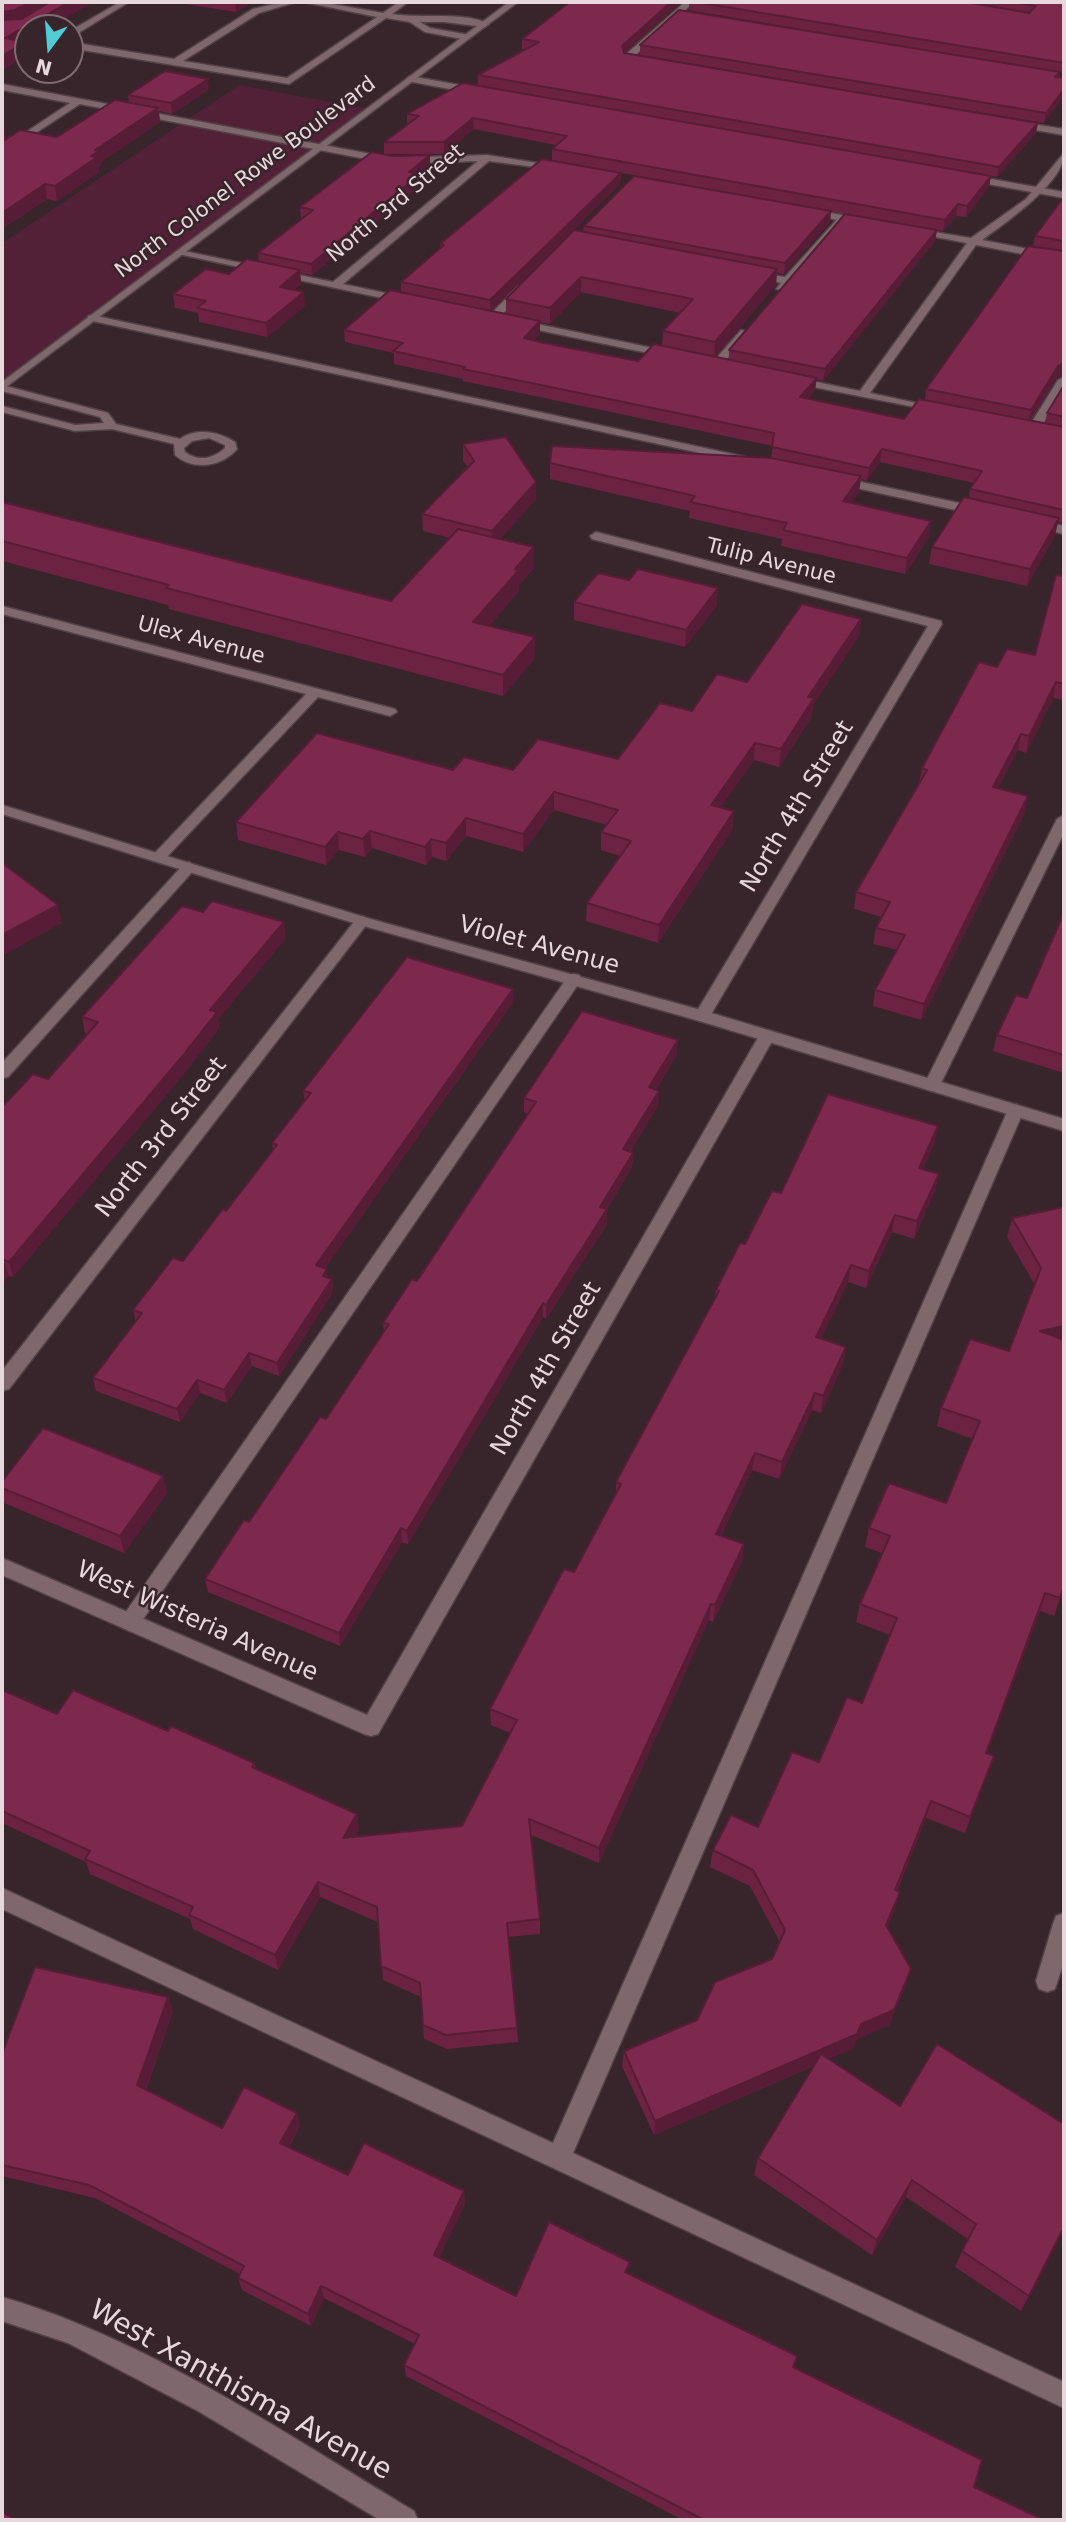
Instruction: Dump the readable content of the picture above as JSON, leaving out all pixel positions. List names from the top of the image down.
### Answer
{
  "streets": {
    "street": [
      "North Colonel Rowe Boulevard",
      "North 3rd Street",
      "Tulip Avenue",
      "Ulex Avenue",
      "North 4th Street",
      "Violet Avenue",
      "West Wisteria Avenue",
      "West Xanthisma Avenue"
    ]
  },
  "crossings": [
    ["North 3rd Street", "Violet Avenue"],
    ["Tulip Avenue", "North 4th Street"],
    ["North 4th Street", "Violet Avenue"],
    ["North 4th Street", "West Wisteria Avenue"]
  ],
  "north": "bottom"
}
